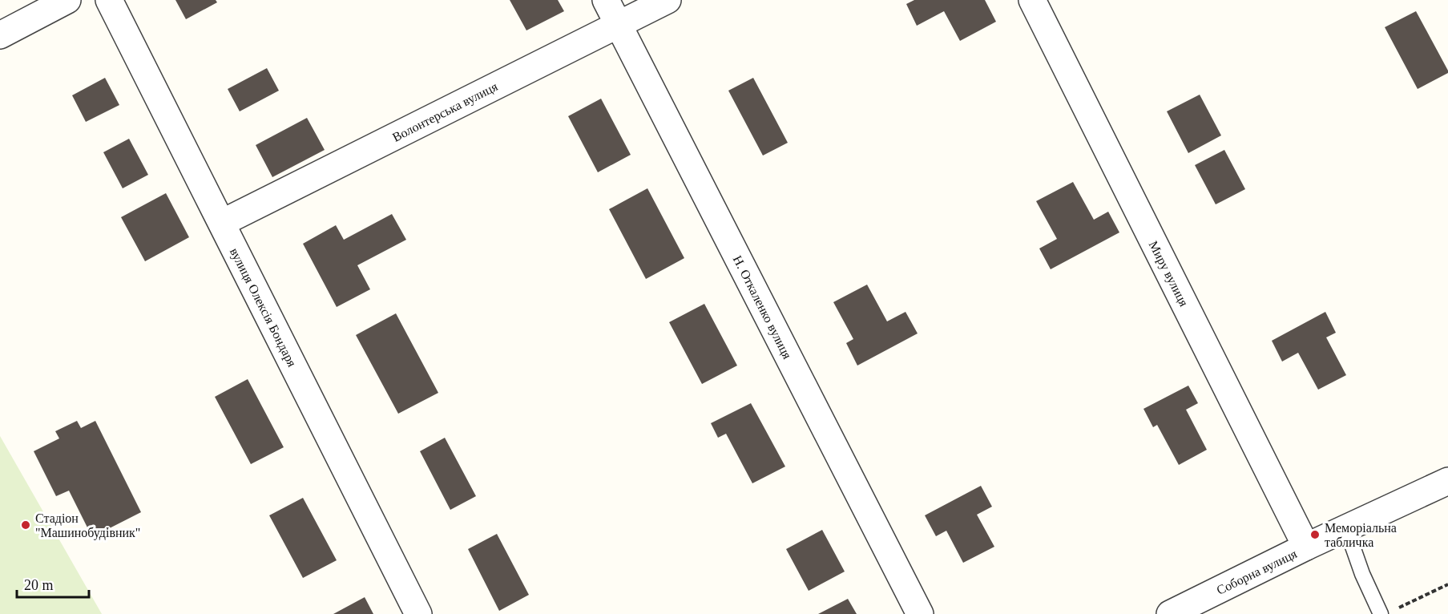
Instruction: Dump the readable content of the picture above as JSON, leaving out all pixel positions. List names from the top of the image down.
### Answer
{
  "streets": {
    "street": [
      "Волонтерська вулиця",
      "Миру вулиця",
      "вулиця Олексія Бондаря",
      "Н. Откаленко вулиця",
      "Соборна вулиця"
    ]
  },
  "crossings": [
    ["Волонтерська вулиця", "вулиця Олексія Бондаря"],
    ["Волонтерська вулиця", "Н. Откаленко вулиця"],
    ["Миру вулиця", "Соборна вулиця"]
  ],
  "places": ["Стадіон \"Машинобудівник\"", "Меморіальна табличка"],
  "scale_bar": "20 m"
}
